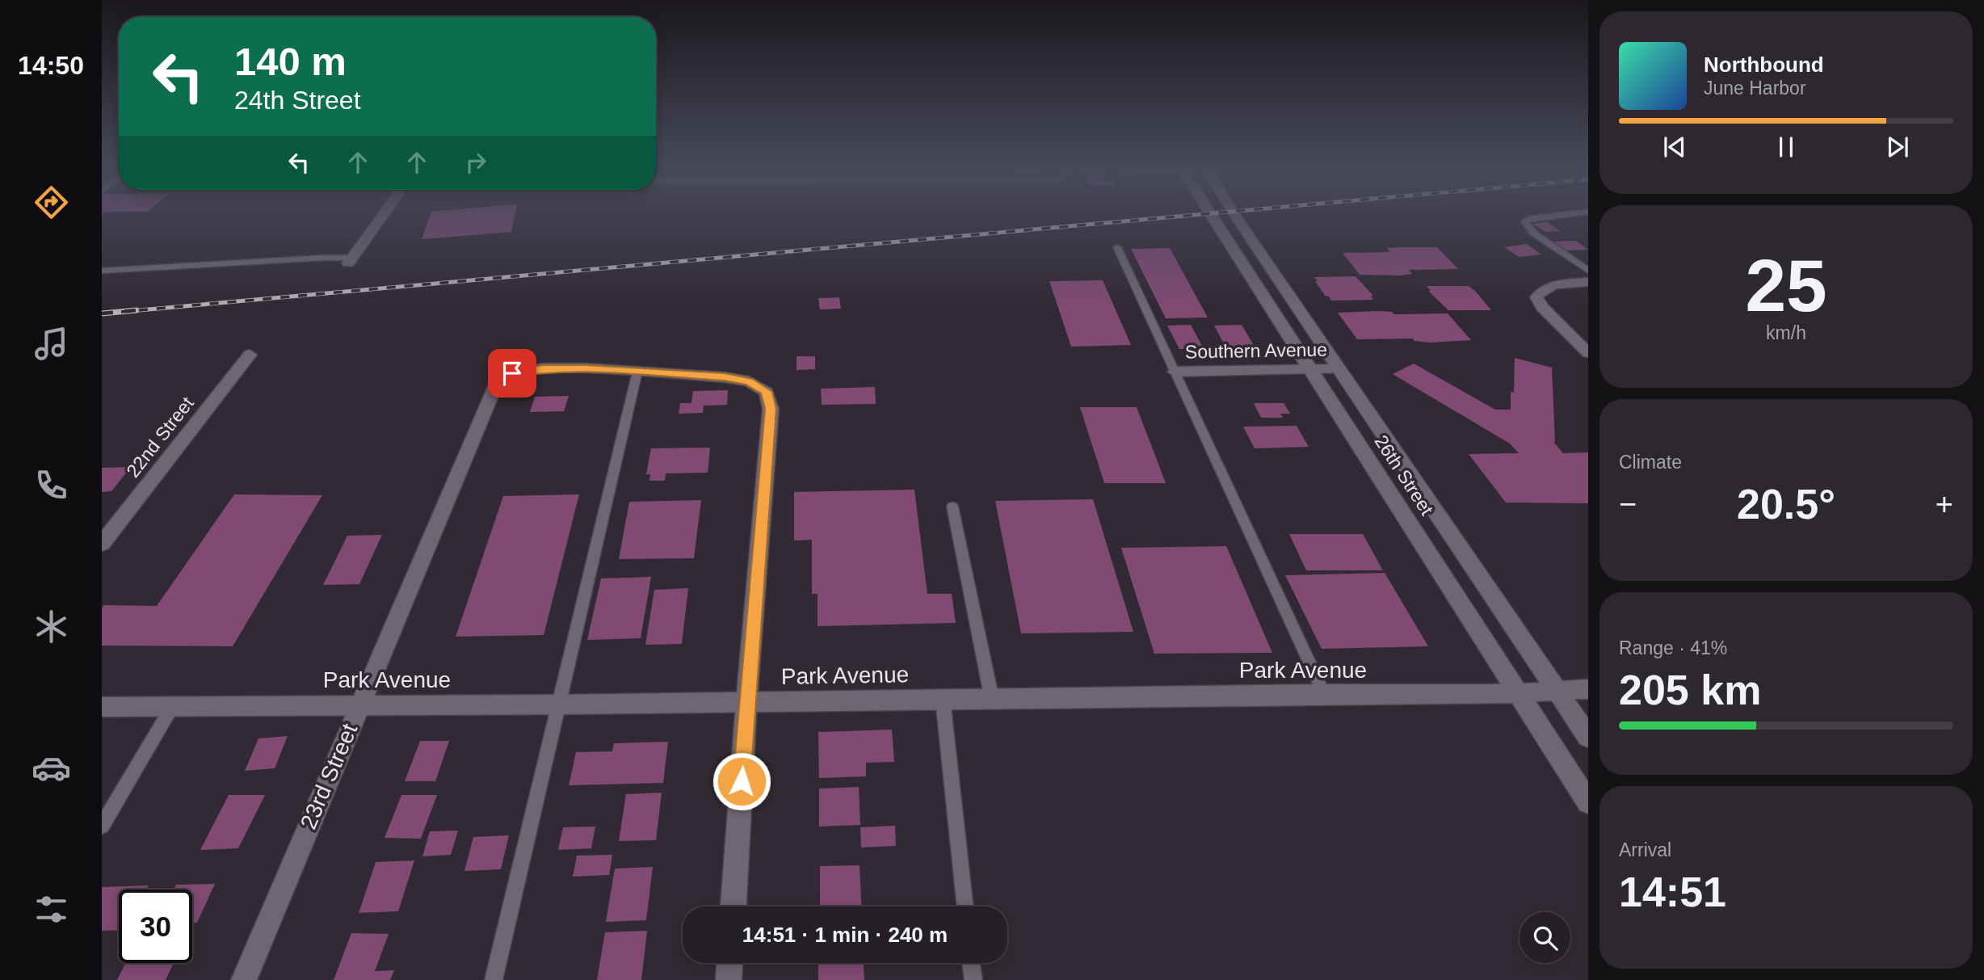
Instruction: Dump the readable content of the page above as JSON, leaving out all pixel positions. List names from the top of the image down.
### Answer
{
  "streets": {
    "street": [
      "Southern Avenue",
      "22nd Street",
      "26th Street",
      "Park Avenue",
      "23rd Street"
    ]
  },
  "crossings": [
    ["Southern Avenue", "26th Street"],
    ["26th Street", "Park Avenue"],
    ["Park Avenue", "23rd Street"]
  ],
  "page": {
    "tabs": "14:50",
    "turn": ["140 m", "24th Street"],
    "song": ["Northbound", "June Harbor"],
    "tile": [
      ["25", "km/h"],
      "Climate",
      ["Range · 41%", "205 km"],
      ["Arrival", "14:51"]
    ],
    "heat": ["−", "20.5°", "+"],
    "limit": "30",
    "trip": "14:51 · 1 min · 240 m"
  }
}
